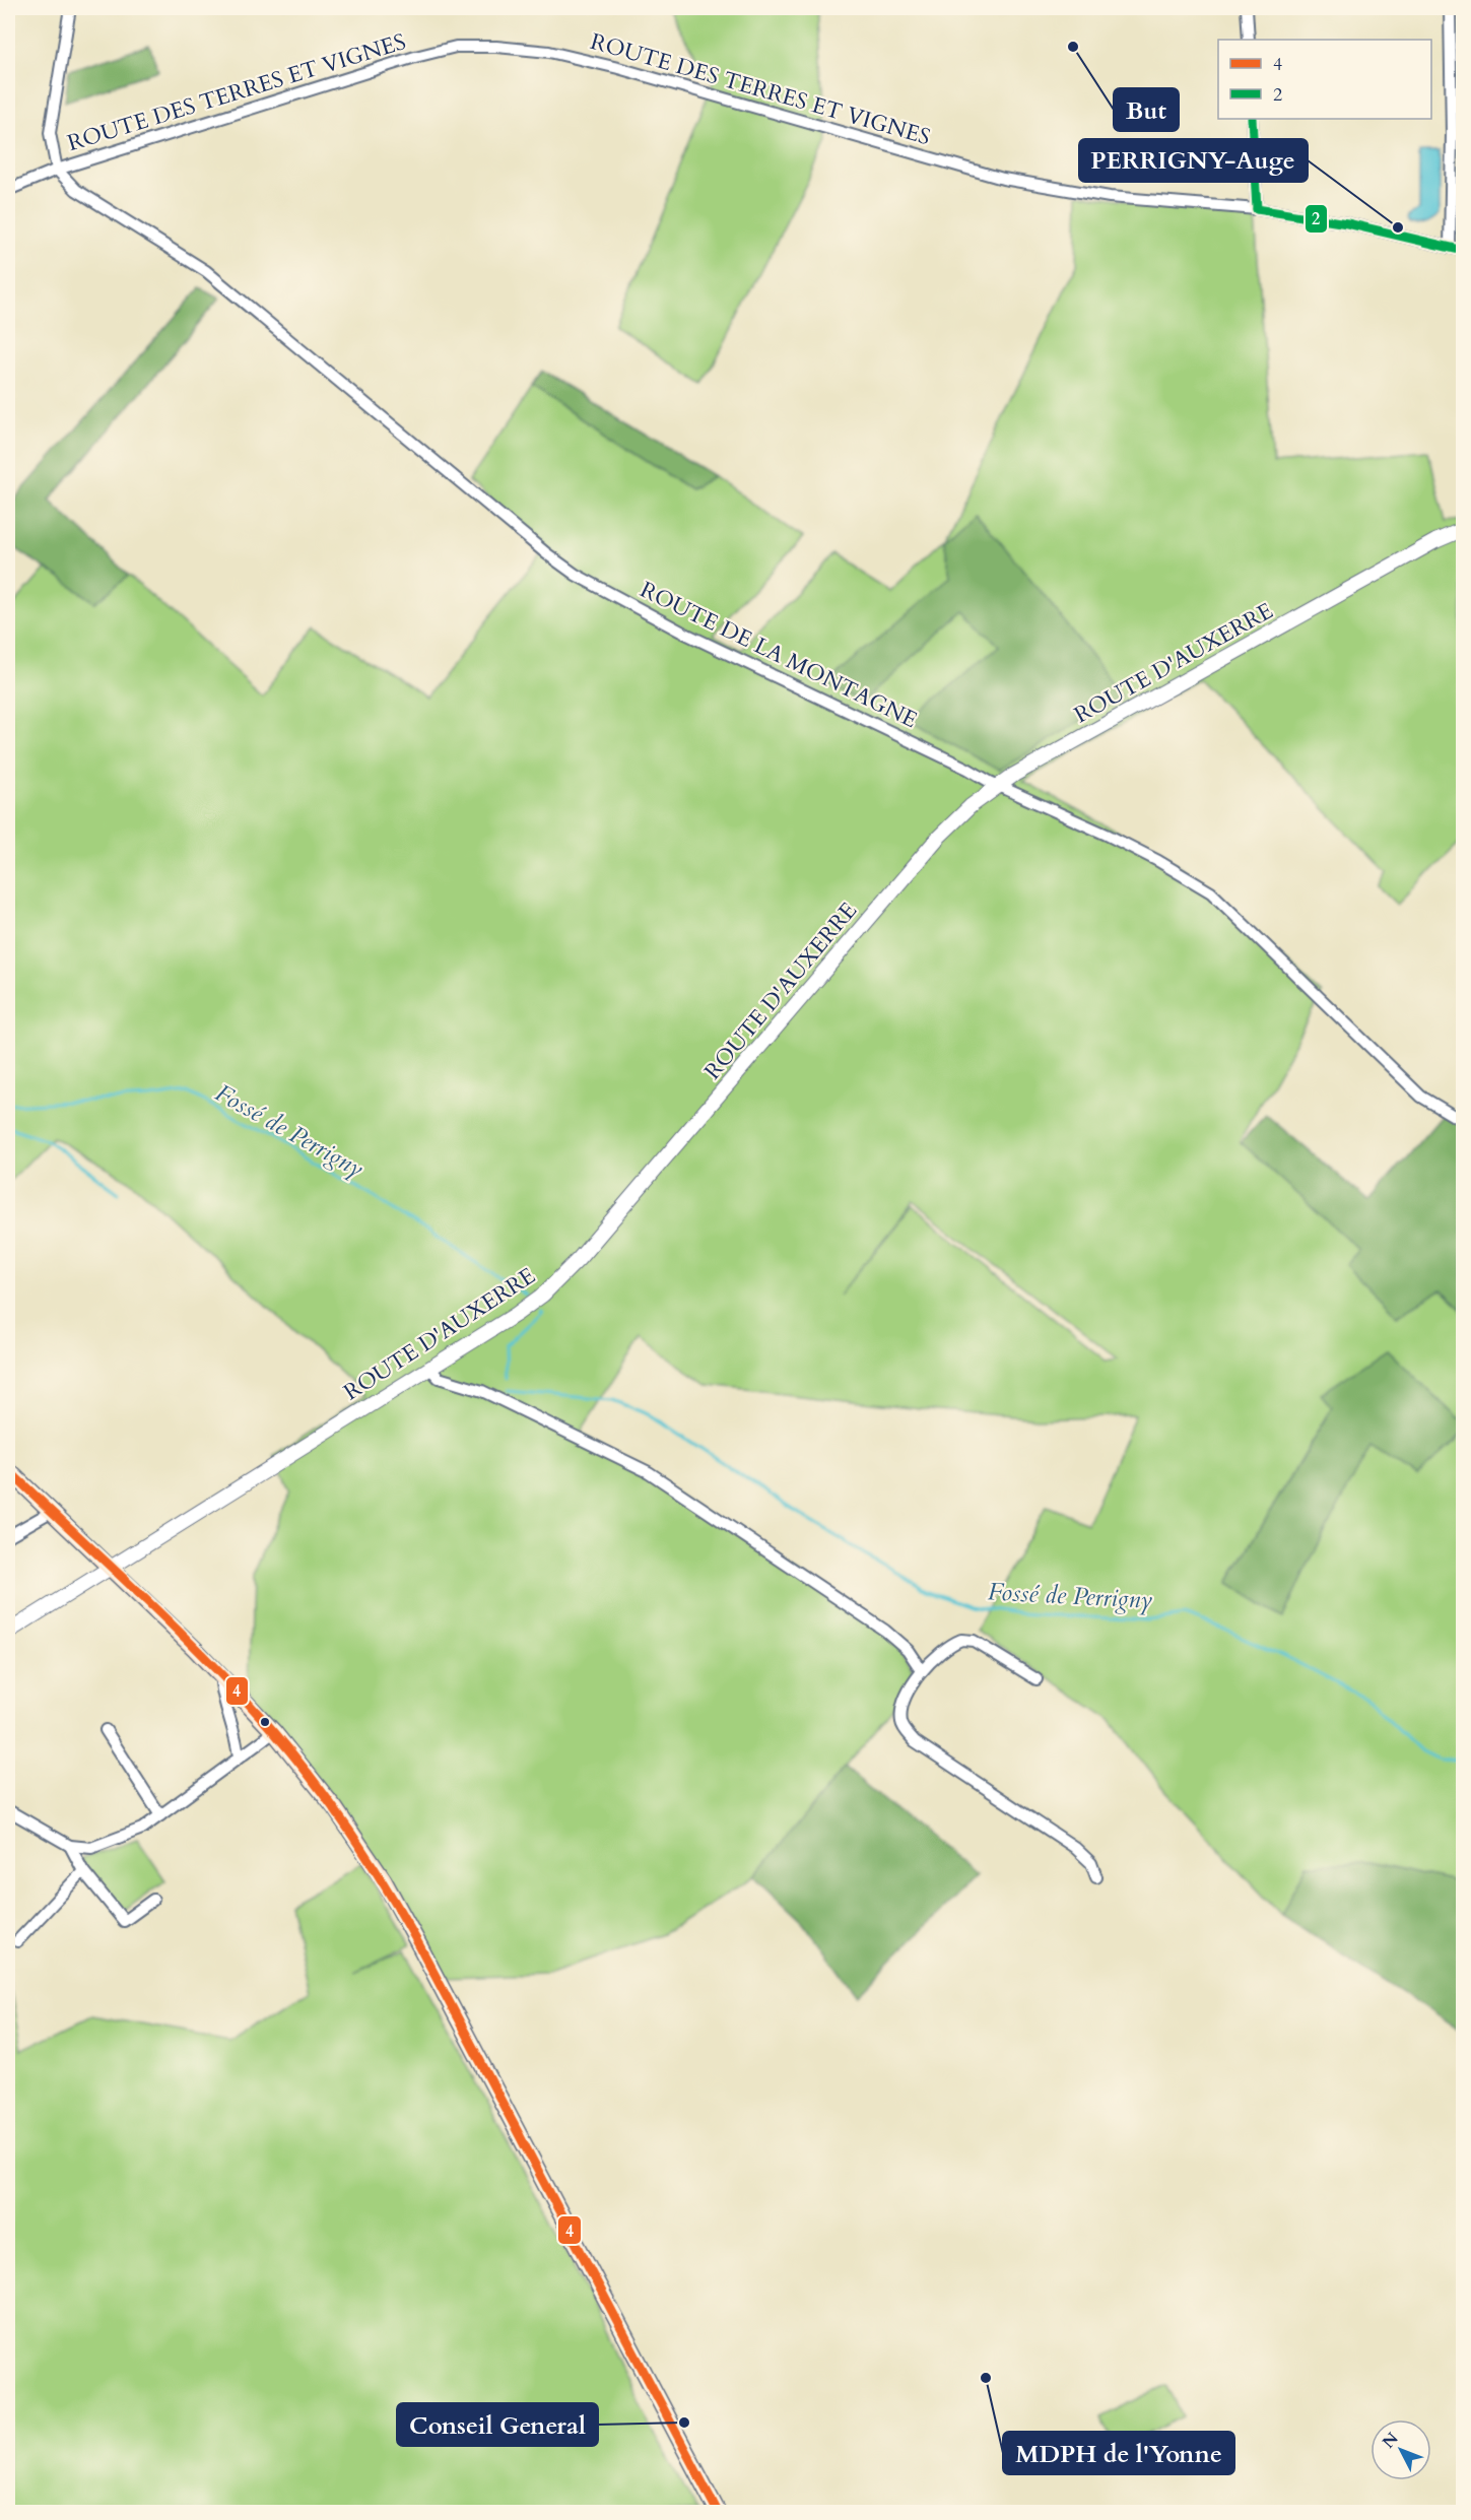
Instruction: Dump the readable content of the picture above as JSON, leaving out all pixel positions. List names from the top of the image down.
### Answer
{
  "streets": {
    "street": ["ROUTE DES TERRES ET VIGNES", "ROUTE DE LA MONTAGNE", "ROUTE D'AUXERRE"]
  },
  "crossings": [
    ["ROUTE DES TERRES ET VIGNES", "ROUTE DE LA MONTAGNE"],
    ["ROUTE DE LA MONTAGNE", "ROUTE D'AUXERRE"]
  ],
  "water": ["Fossé de Perrigny"],
  "places": [
    "But",
    "PERRIGNY-Auge",
    "MDPH de l'Yonne",
    "Conseil General"
  ],
  "lines": ["transit line 2", "transit line 4"],
  "legend": ["4", "2"],
  "north": "top left"
}
